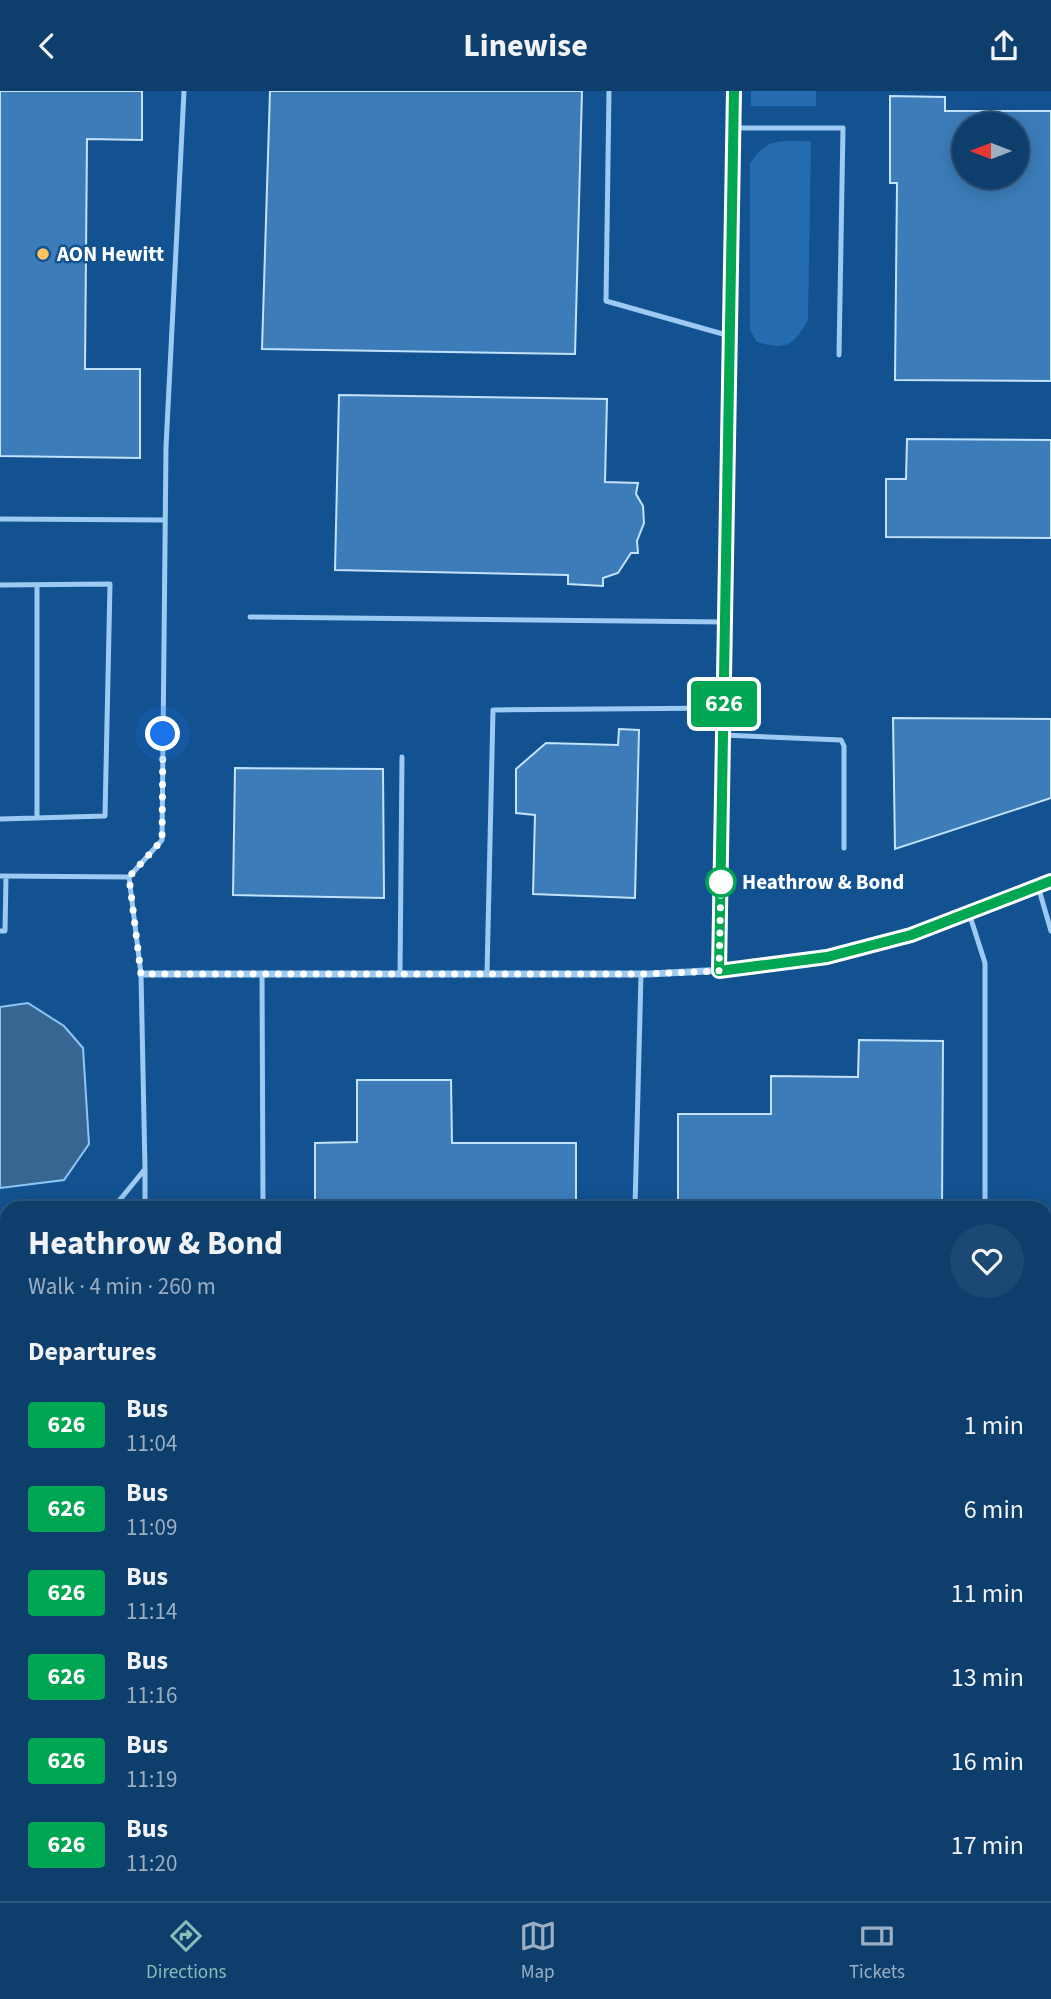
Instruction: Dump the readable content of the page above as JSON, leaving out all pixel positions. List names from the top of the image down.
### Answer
{
  "places": ["AON Hewitt", "Heathrow & Bond"],
  "lines": ["bus line 626"],
  "north": "left",
  "page": {
    "header": "Linewise",
    "on_map": "626",
    "heading": [
      ["Heathrow & Bond", "Walk · 4 min · 260 m"],
      "Departures"
    ],
    "list": [
      {
        "mark": "626",
        "name": "Bus",
        "note": "11:04",
        "value": "1 min"
      },
      {
        "mark": "626",
        "name": "Bus",
        "note": "11:09",
        "value": "6 min"
      },
      {
        "mark": "626",
        "name": "Bus",
        "note": "11:14",
        "value": "11 min"
      },
      {
        "mark": "626",
        "name": "Bus",
        "note": "11:16",
        "value": "13 min"
      },
      {
        "mark": "626",
        "name": "Bus",
        "note": "11:19",
        "value": "16 min"
      },
      {
        "mark": "626",
        "name": "Bus",
        "note": "11:20",
        "value": "17 min"
      }
    ],
    "tabs": ["Directions", "Map", "Tickets"]
  }
}
